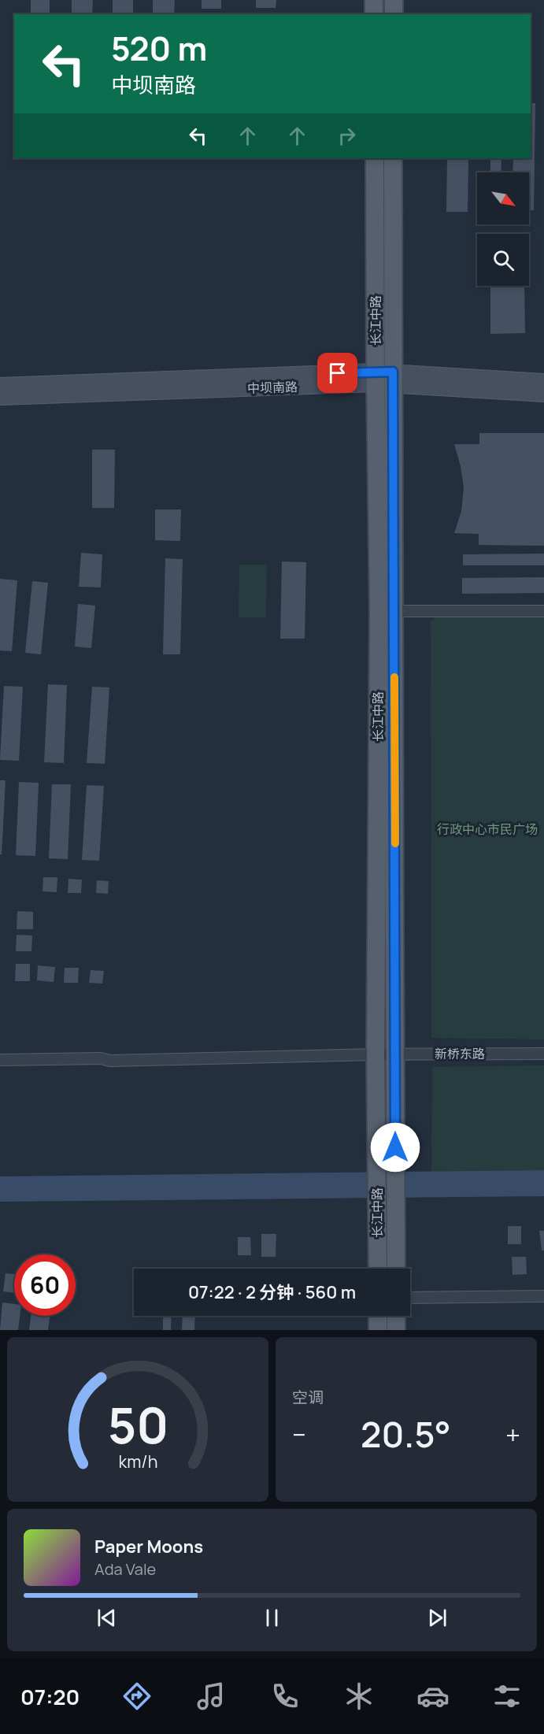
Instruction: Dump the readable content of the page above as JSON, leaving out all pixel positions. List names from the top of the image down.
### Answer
{
  "streets": {
    "main road": ["长江中路", "中坝南路"],
    "street": ["新桥东路"]
  },
  "crossings": [
    ["长江中路", "中坝南路"],
    ["长江中路", "新桥东路"]
  ],
  "parks": ["行政中心市民广场"],
  "north": "bottom right",
  "page": {
    "turn": ["520 m", "中坝南路"],
    "limit": "60",
    "trip": "07:22 · 2 分钟 · 560 m",
    "tile": "空调",
    "heat": ["−", "20.5°", "+"],
    "song": ["Paper Moons", "Ada Vale"],
    "tabs": "07:20",
    "gauge": ["50", "km/h"]
  }
}
